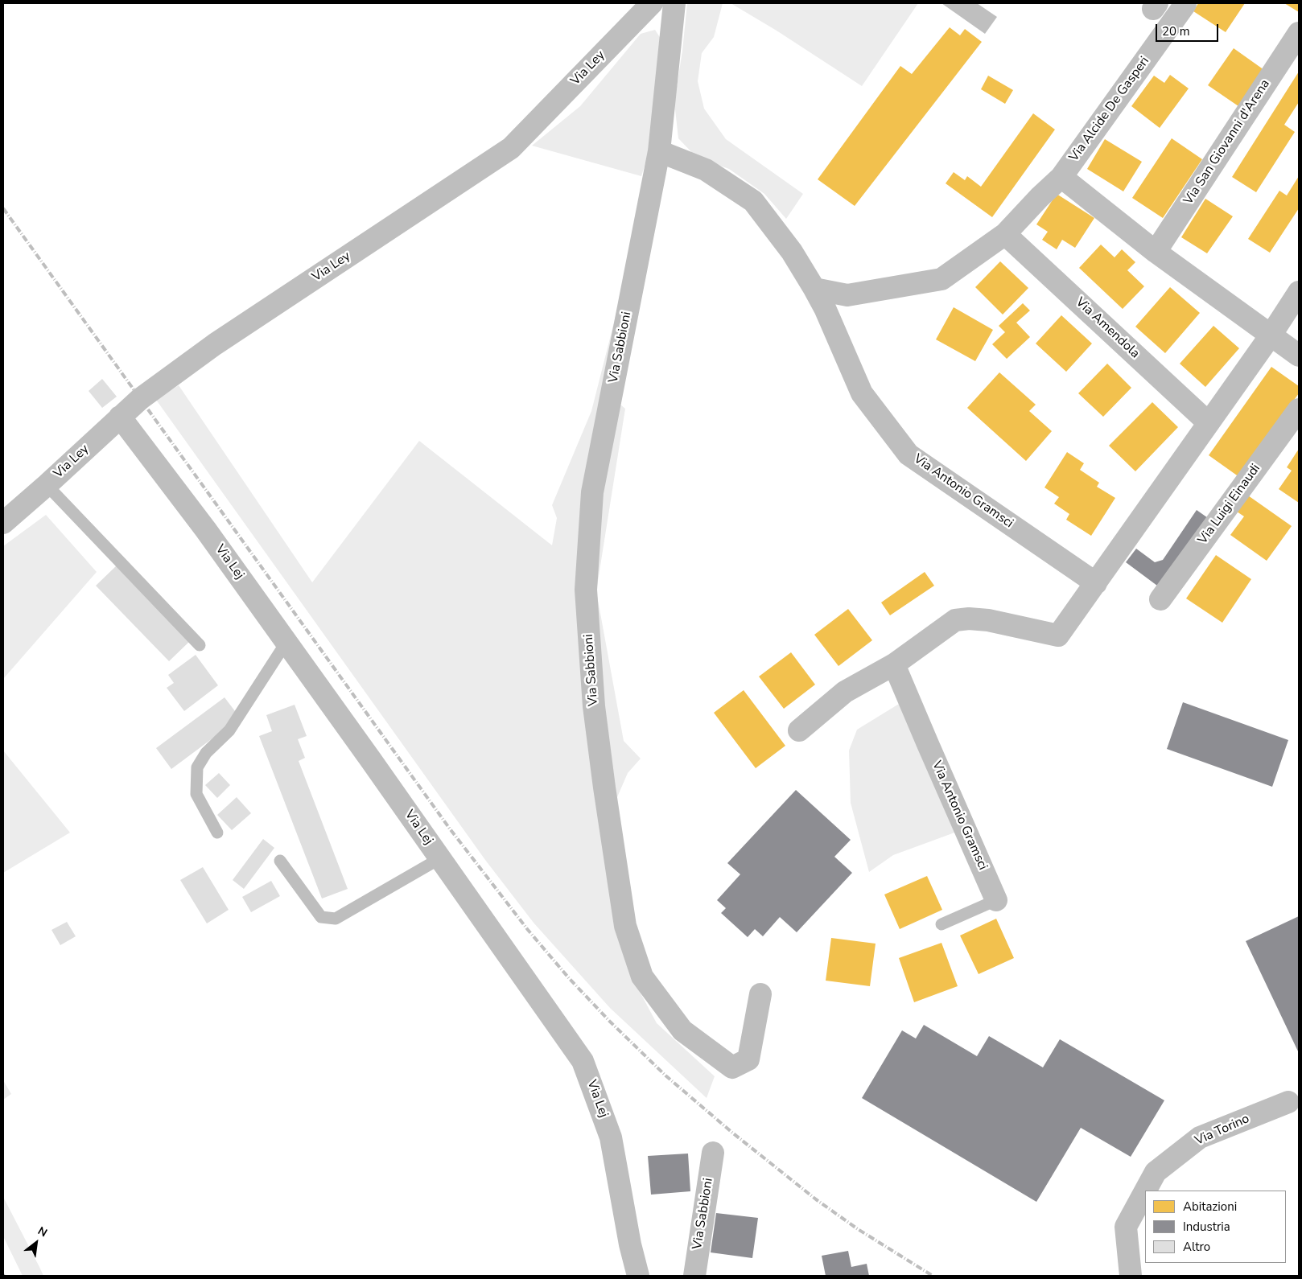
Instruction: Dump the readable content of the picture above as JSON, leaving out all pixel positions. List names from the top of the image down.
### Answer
{
  "streets": {
    "street": [
      "Via Ley",
      "Via Alcide De Gasperi",
      "Via San Giovanni d'Arena",
      "Via Amendola",
      "Via Sabbioni",
      "Via Antonio Gramsci",
      "Via Luigi Einaudi",
      "Via Lej",
      "Via Torino"
    ]
  },
  "crossings": [
    ["Via Ley", "Via Lej"]
  ],
  "legend": ["Abitazioni", "Industria", "Altro"],
  "scale_bar": "20 m",
  "north": "top right"
}
